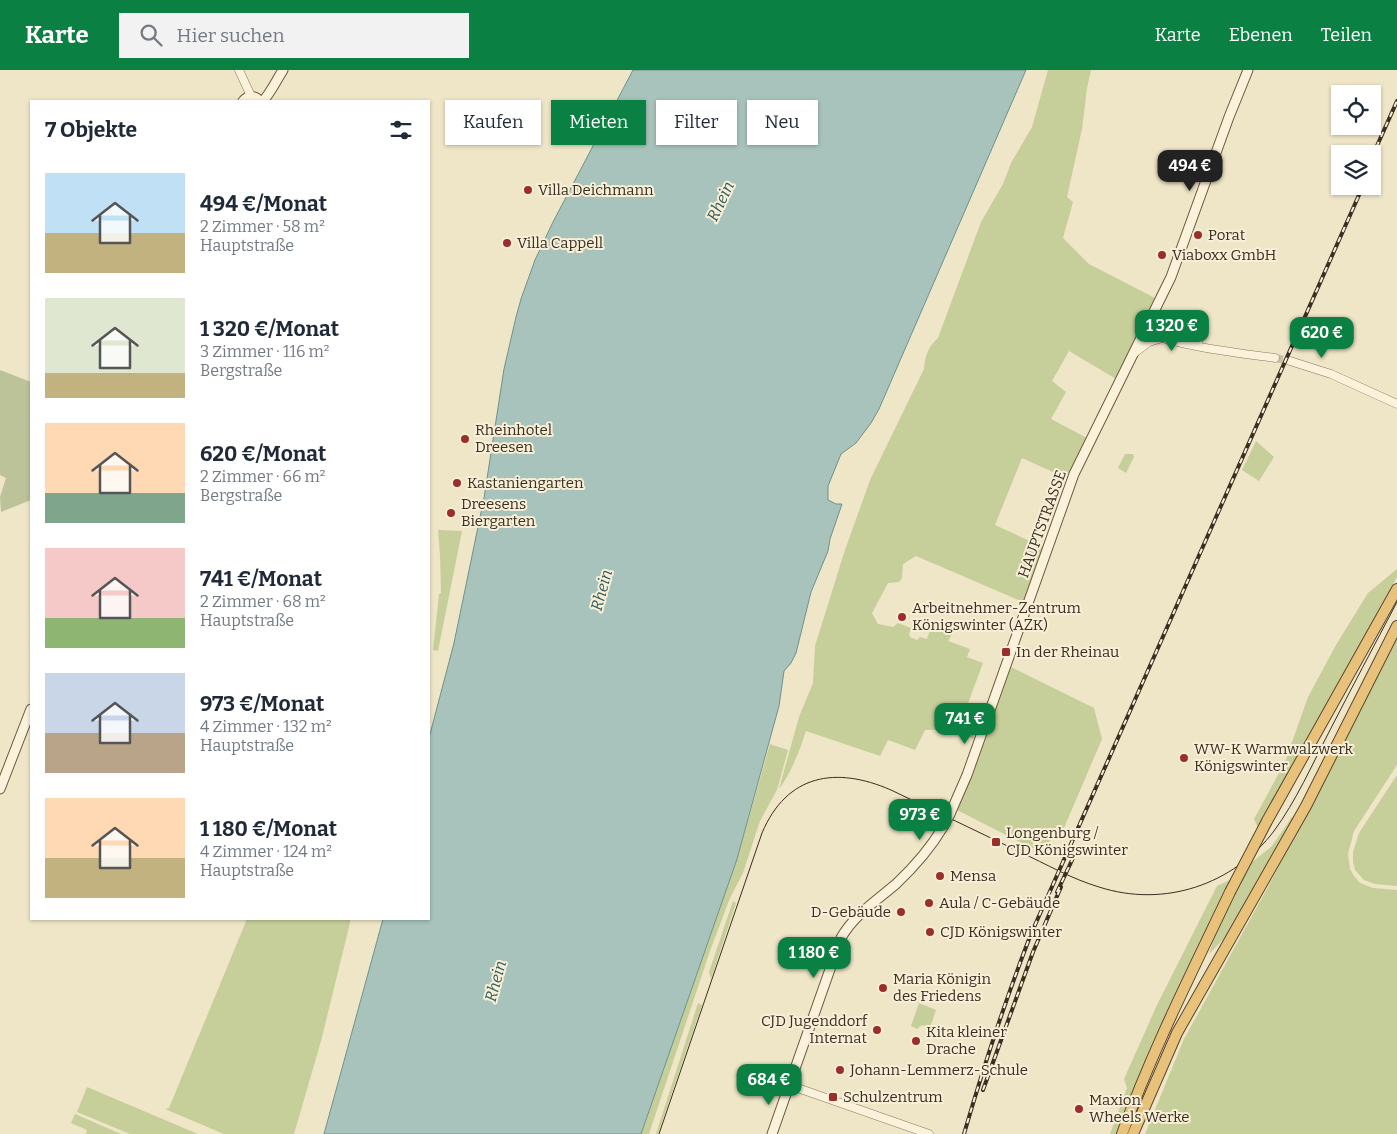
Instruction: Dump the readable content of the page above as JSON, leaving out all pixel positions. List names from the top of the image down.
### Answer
{
  "streets": {
    "main road": ["HAUPTSTRASSE"]
  },
  "water": ["Rhein"],
  "places": {
    "other": [
      "Villa Deichmann",
      "Porat",
      "Villa Cappell",
      "Viaboxx GmbH",
      "Rheinhotel Dreesen",
      "Kastaniengarten",
      "Dreesens Biergarten",
      "Arbeitnehmer-Zentrum Königswinter (AZK)",
      "WW-K Warmwalzwerk Königswinter",
      "Mensa",
      "Aula / C-Gebäude",
      "D-Gebäude",
      "CJD Königswinter",
      "Maria Königin des Friedens",
      "CJD Jugenddorf Internat",
      "Kita kleiner Drache",
      "Johann-Lemmerz-Schule",
      "Maxion Wheels Werke"
    ],
    "transit": ["In der Rheinau", "Longenburg / CJD Königswinter", "Schulzentrum"]
  },
  "page": {
    "header": "Karte",
    "search": "Hier suchen",
    "nav": ["Karte", "Ebenen", "Teilen"],
    "chip": [
      "Kaufen",
      "Mieten",
      "Filter",
      "Neu"
    ],
    "heading": "7 Objekte",
    "price": [
      "494 €",
      "1 320 €",
      "620 €",
      "741 €",
      "973 €",
      "1 180 €",
      "684 €"
    ],
    "list": [
      {
        "name": "494 €/Monat",
        "note": "2 Zimmer · 58 m² · Hauptstraße"
      },
      {
        "name": "1 320 €/Monat",
        "note": "3 Zimmer · 116 m² · Bergstraße"
      },
      {
        "name": "620 €/Monat",
        "note": "2 Zimmer · 66 m² · Bergstraße"
      },
      {
        "name": "741 €/Monat",
        "note": "2 Zimmer · 68 m² · Hauptstraße"
      },
      {
        "name": "973 €/Monat",
        "note": "4 Zimmer · 132 m² · Hauptstraße"
      },
      {
        "name": "1 180 €/Monat",
        "note": "4 Zimmer · 124 m² · Hauptstraße"
      }
    ]
  }
}
